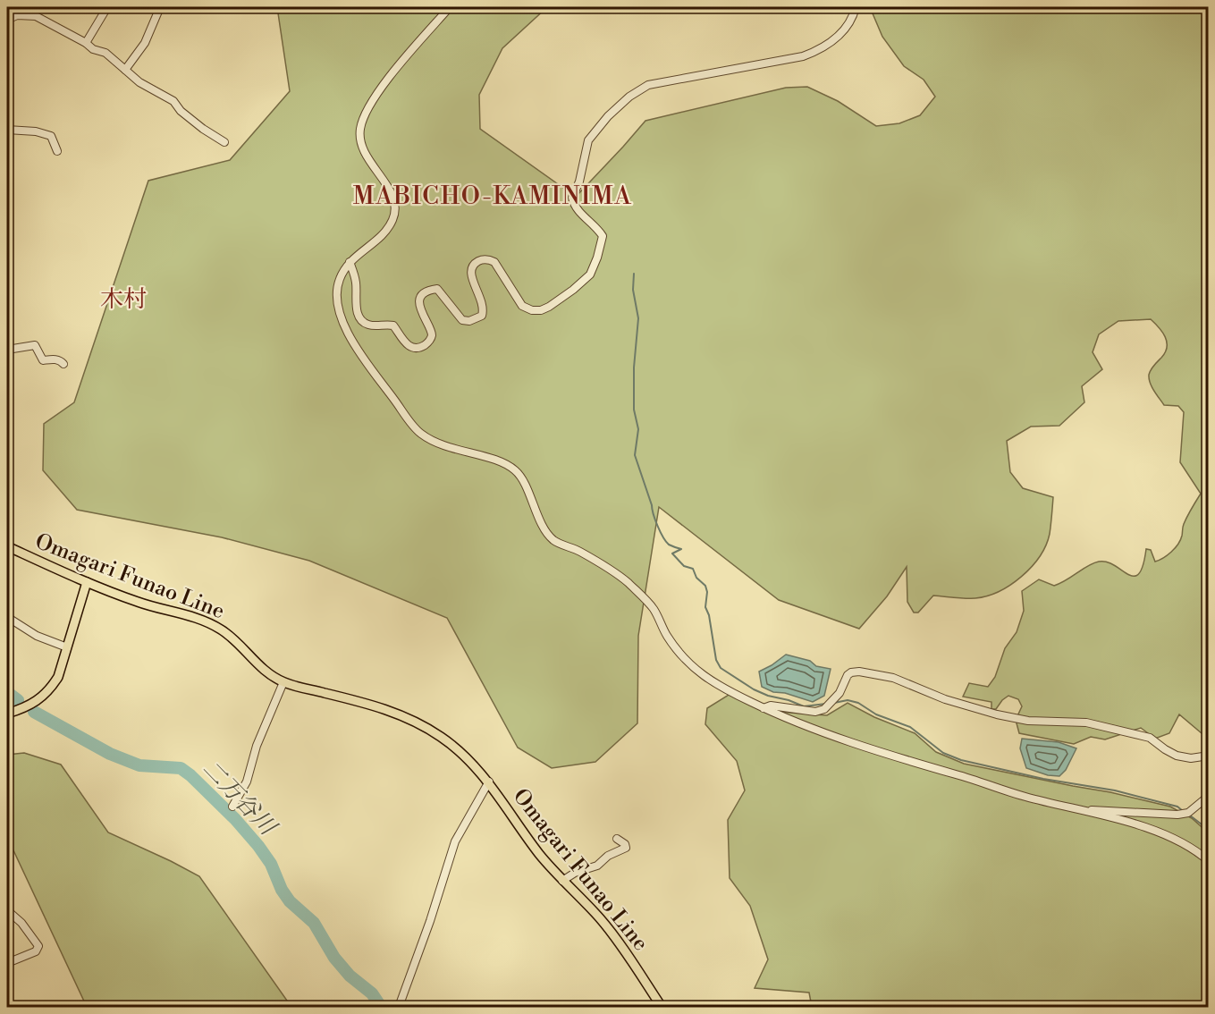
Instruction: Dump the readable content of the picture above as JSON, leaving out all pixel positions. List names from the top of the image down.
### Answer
{
  "streets": {
    "main road": ["Omagari Funao Line"]
  },
  "districts": ["MABICHO-KAMINIMA", "木村"],
  "water": ["二万谷川"]
}
